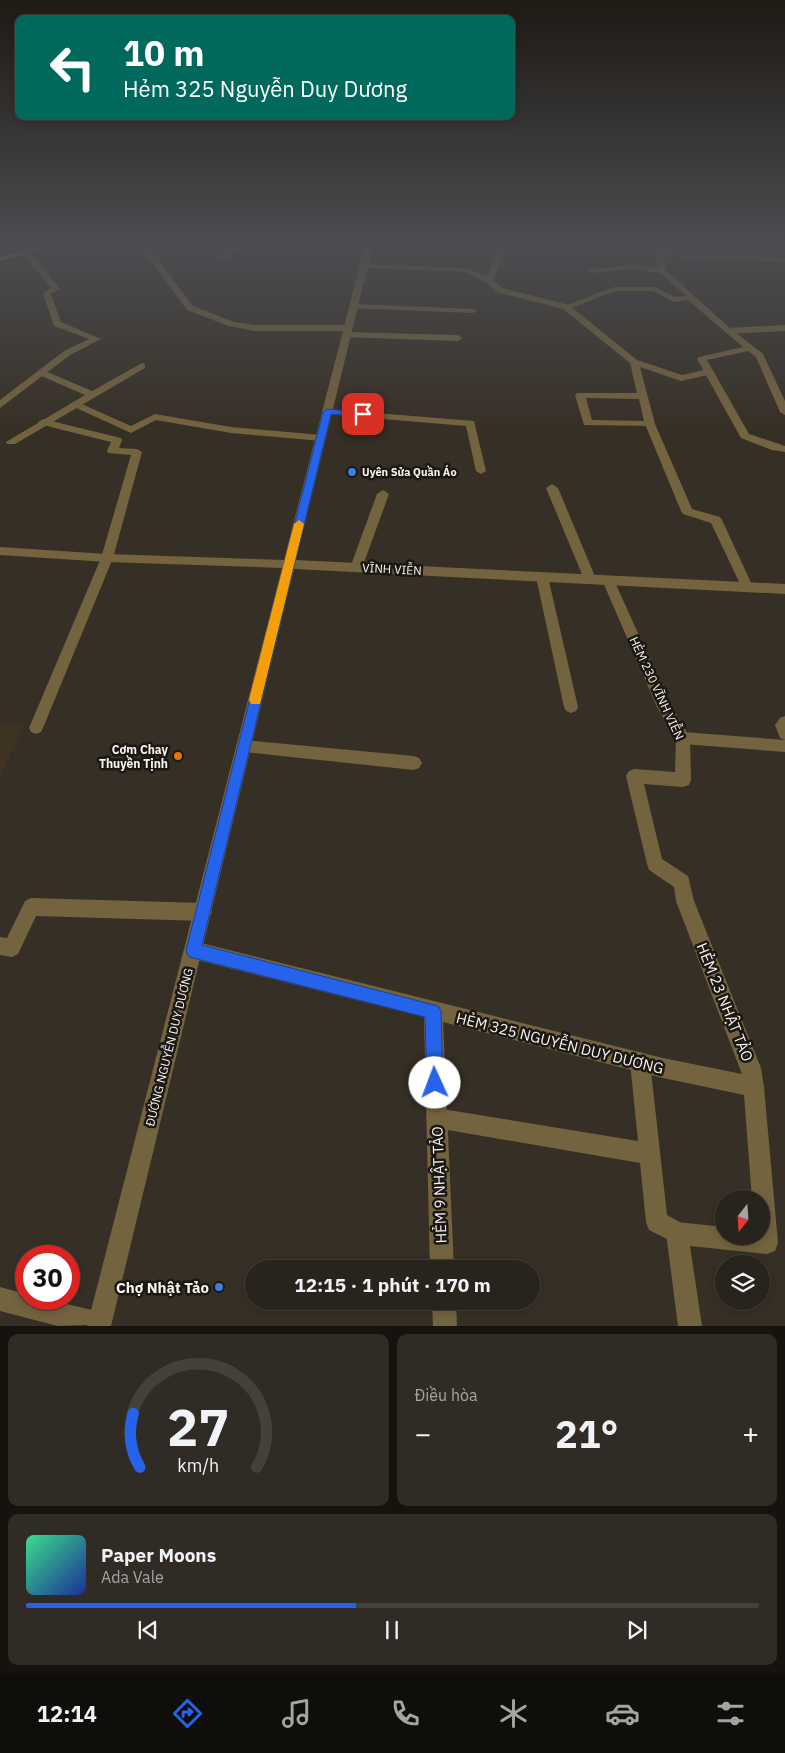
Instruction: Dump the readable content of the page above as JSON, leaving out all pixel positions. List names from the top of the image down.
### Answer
{
  "streets": {
    "street": [
      "VĨNH VIỄN",
      "HẺM 230 VĨNH VIỄN",
      "HẺM 23 NHẬT TẢO",
      "HẺM 325 NGUYỄN DUY DƯƠNG",
      "ĐƯỜNG NGUYỄN DUY DƯƠNG",
      "HẺM 9 NHẬT TẢO"
    ]
  },
  "crossings": [
    ["VĨNH VIỄN", "HẺM 230 VĨNH VIỄN"],
    ["VĨNH VIỄN", "ĐƯỜNG NGUYỄN DUY DƯƠNG"],
    ["HẺM 230 VĨNH VIỄN", "HẺM 23 NHẬT TẢO"],
    ["HẺM 23 NHẬT TẢO", "HẺM 325 NGUYỄN DUY DƯƠNG"],
    ["HẺM 325 NGUYỄN DUY DƯƠNG", "ĐƯỜNG NGUYỄN DUY DƯƠNG"],
    ["HẺM 325 NGUYỄN DUY DƯƠNG", "HẺM 9 NHẬT TẢO"]
  ],
  "places": ["Uyên Sửa Quần Áo", "Cơm Chay Thuyền Tịnh", "Chợ Nhật Tảo"],
  "north": "bottom",
  "page": {
    "turn": ["10 m", "Hẻm 325 Nguyễn Duy Dương"],
    "limit": "30",
    "trip": "12:15 · 1 phút · 170 m",
    "tile": "Điều hòa",
    "heat": ["−", "21°", "+"],
    "song": ["Paper Moons", "Ada Vale"],
    "tabs": "12:14",
    "gauge": ["27", "km/h"]
  }
}
